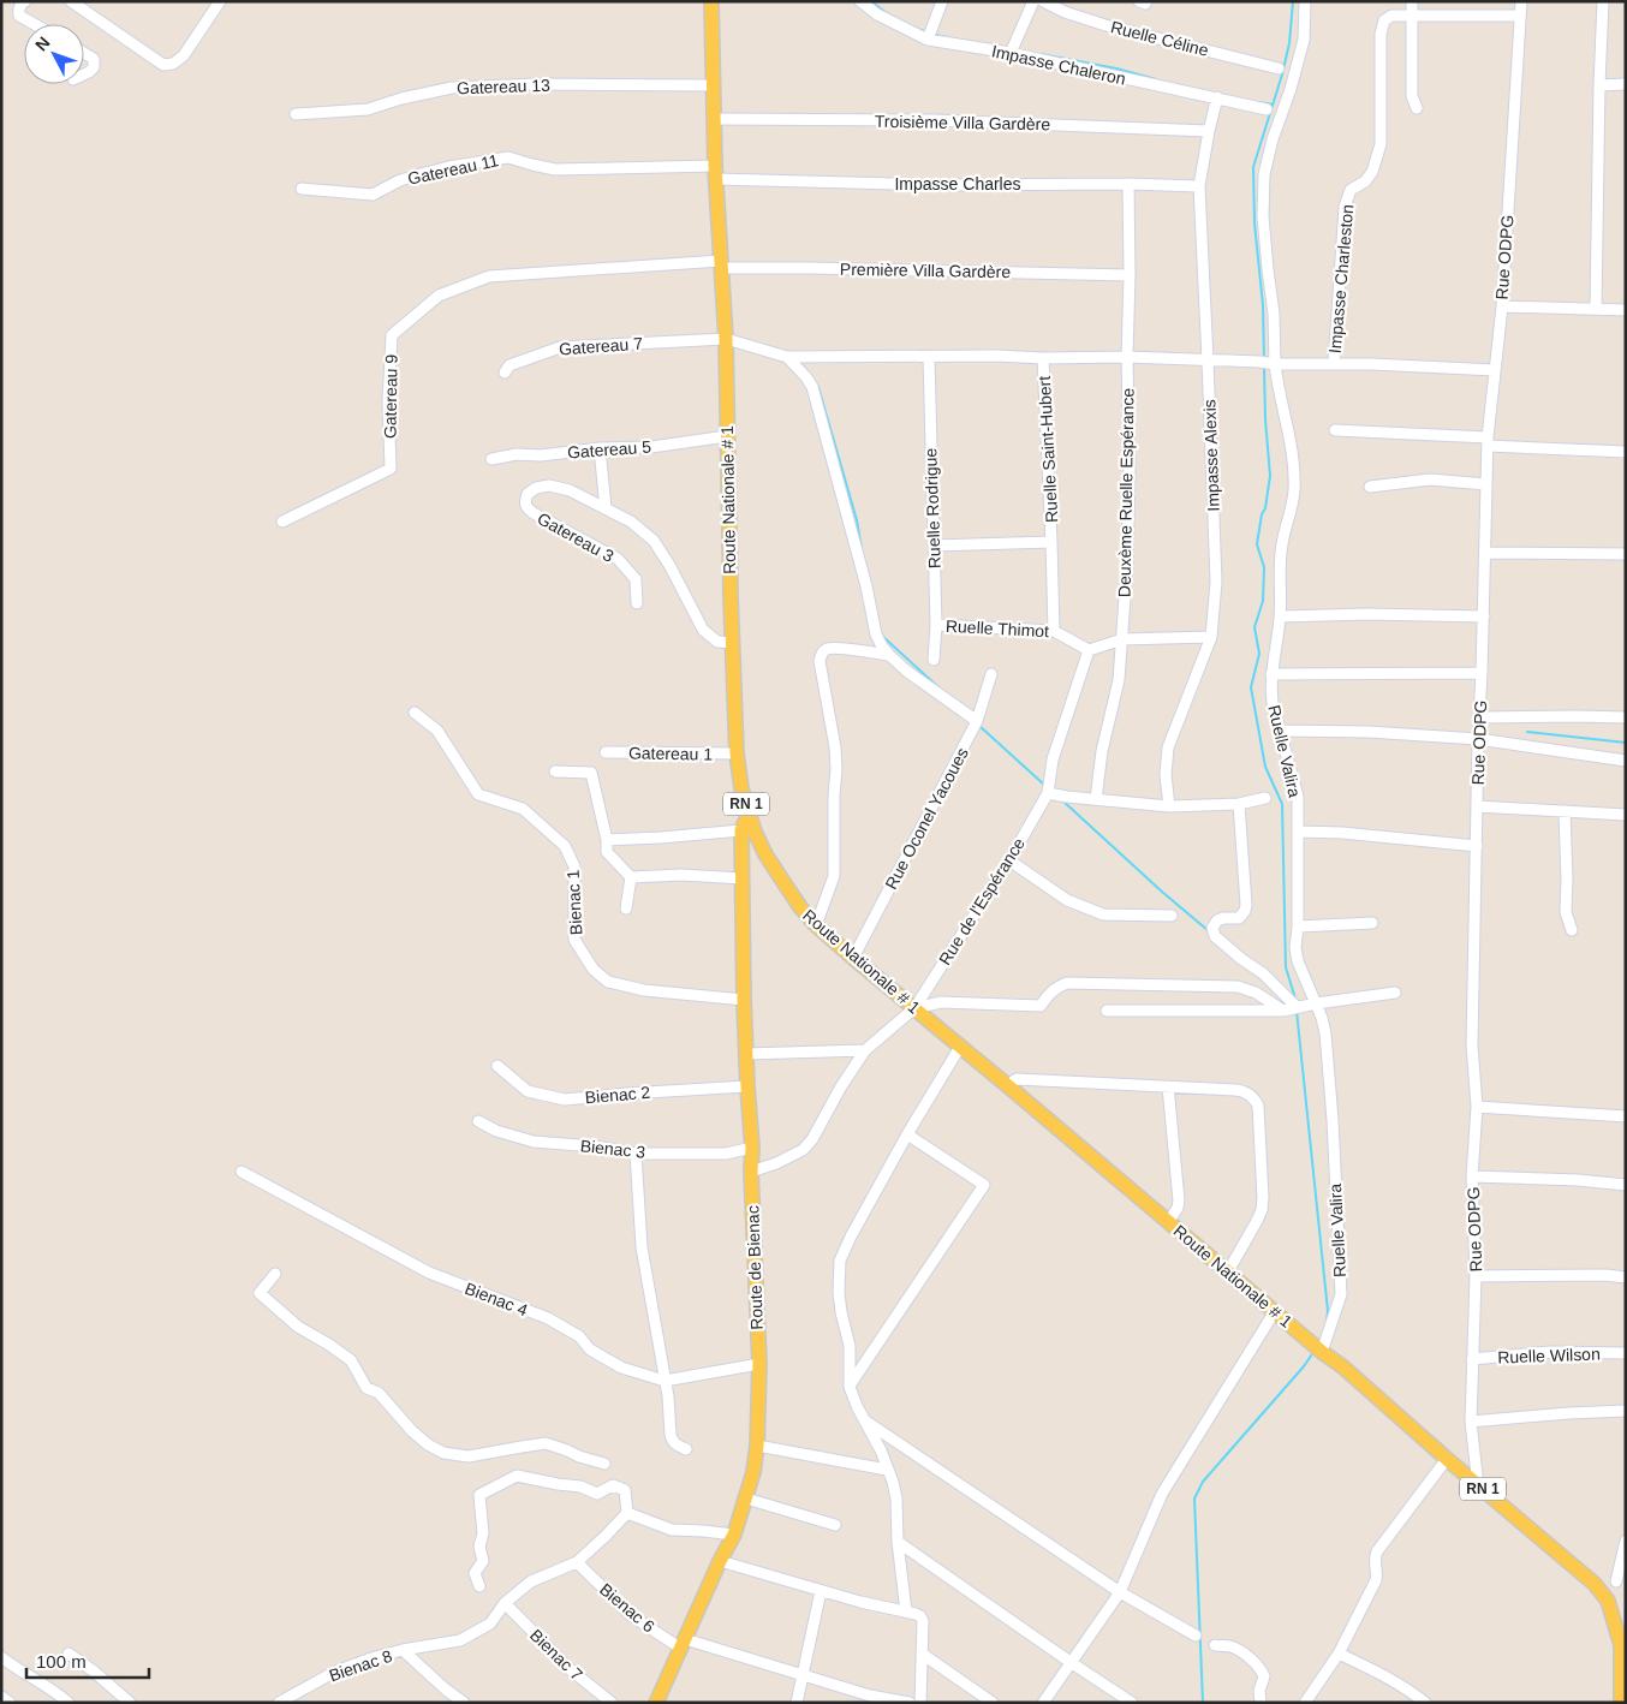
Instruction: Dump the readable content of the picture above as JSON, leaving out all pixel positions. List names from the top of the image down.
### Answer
{
  "streets": {
    "main road": ["Route Nationale # 1", "RN 1", "Route de Bienac"],
    "street": [
      "Ruelle Céline",
      "Impasse Chaleron",
      "Gatereau 13",
      "Troisième Villa Gardère",
      "Gatereau 11",
      "Impasse Charles",
      "Rue ODPG",
      "Première Villa Gardère",
      "Impasse Charleston",
      "Gatereau 7",
      "Gatereau 9",
      "Gatereau 5",
      "Ruelle Saint-Hubert",
      "Impasse Alexis",
      "Deuxème Ruelle Espérance",
      "Ruelle Rodrigue",
      "Gatereau 3",
      "Ruelle Thimot",
      "Ruelle Valira",
      "Gatereau 1",
      "Rue Oconel Yacoues",
      "Rue de l'Espérance",
      "Bienac 1",
      "Bienac 2",
      "Bienac 3",
      "Bienac 4",
      "Ruelle Wilson",
      "Bienac 6",
      "Bienac 7",
      "Bienac 8"
    ]
  },
  "crossings": [
    ["Impasse Chaleron", "Impasse Alexis"],
    ["Gatereau 13", "Route Nationale # 1"],
    ["Troisième Villa Gardère", "Impasse Alexis"],
    ["Troisième Villa Gardère", "Route Nationale # 1"],
    ["Gatereau 11", "Impasse Charles"],
    ["Gatereau 11", "Route Nationale # 1"],
    ["Impasse Charles", "Impasse Alexis"],
    ["Impasse Charles", "Deuxème Ruelle Espérance"],
    ["Impasse Charles", "Route Nationale # 1"],
    ["Rue ODPG", "Impasse Charleston"],
    ["Rue ODPG", "Route Nationale # 1"],
    ["Rue ODPG", "Ruelle Wilson"],
    ["Première Villa Gardère", "Gatereau 9"],
    ["Première Villa Gardère", "Deuxème Ruelle Espérance"],
    ["Première Villa Gardère", "Route Nationale # 1"],
    ["Gatereau 7", "Route Nationale # 1"],
    ["Gatereau 9", "Route Nationale # 1"],
    ["Gatereau 5", "Route Nationale # 1"],
    ["Ruelle Saint-Hubert", "Ruelle Thimot"],
    ["Route Nationale # 1", "Gatereau 3"],
    ["Route Nationale # 1", "Ruelle Valira"],
    ["Route Nationale # 1", "Gatereau 1"],
    ["Route Nationale # 1", "RN 1"],
    ["Route Nationale # 1", "Rue Oconel Yacoues"],
    ["Route Nationale # 1", "Rue de l'Espérance"],
    ["Route Nationale # 1", "Route de Bienac"],
    ["Ruelle Rodrigue", "Ruelle Thimot"],
    ["Ruelle Thimot", "Rue de l'Espérance"],
    ["Bienac 1", "Route de Bienac"],
    ["Bienac 2", "Route de Bienac"],
    ["Bienac 3", "Route de Bienac"],
    ["Route de Bienac", "Bienac 4"],
    ["Route de Bienac", "Bienac 6"]
  ],
  "scale_bar": "100 m",
  "north": "top left"
}
